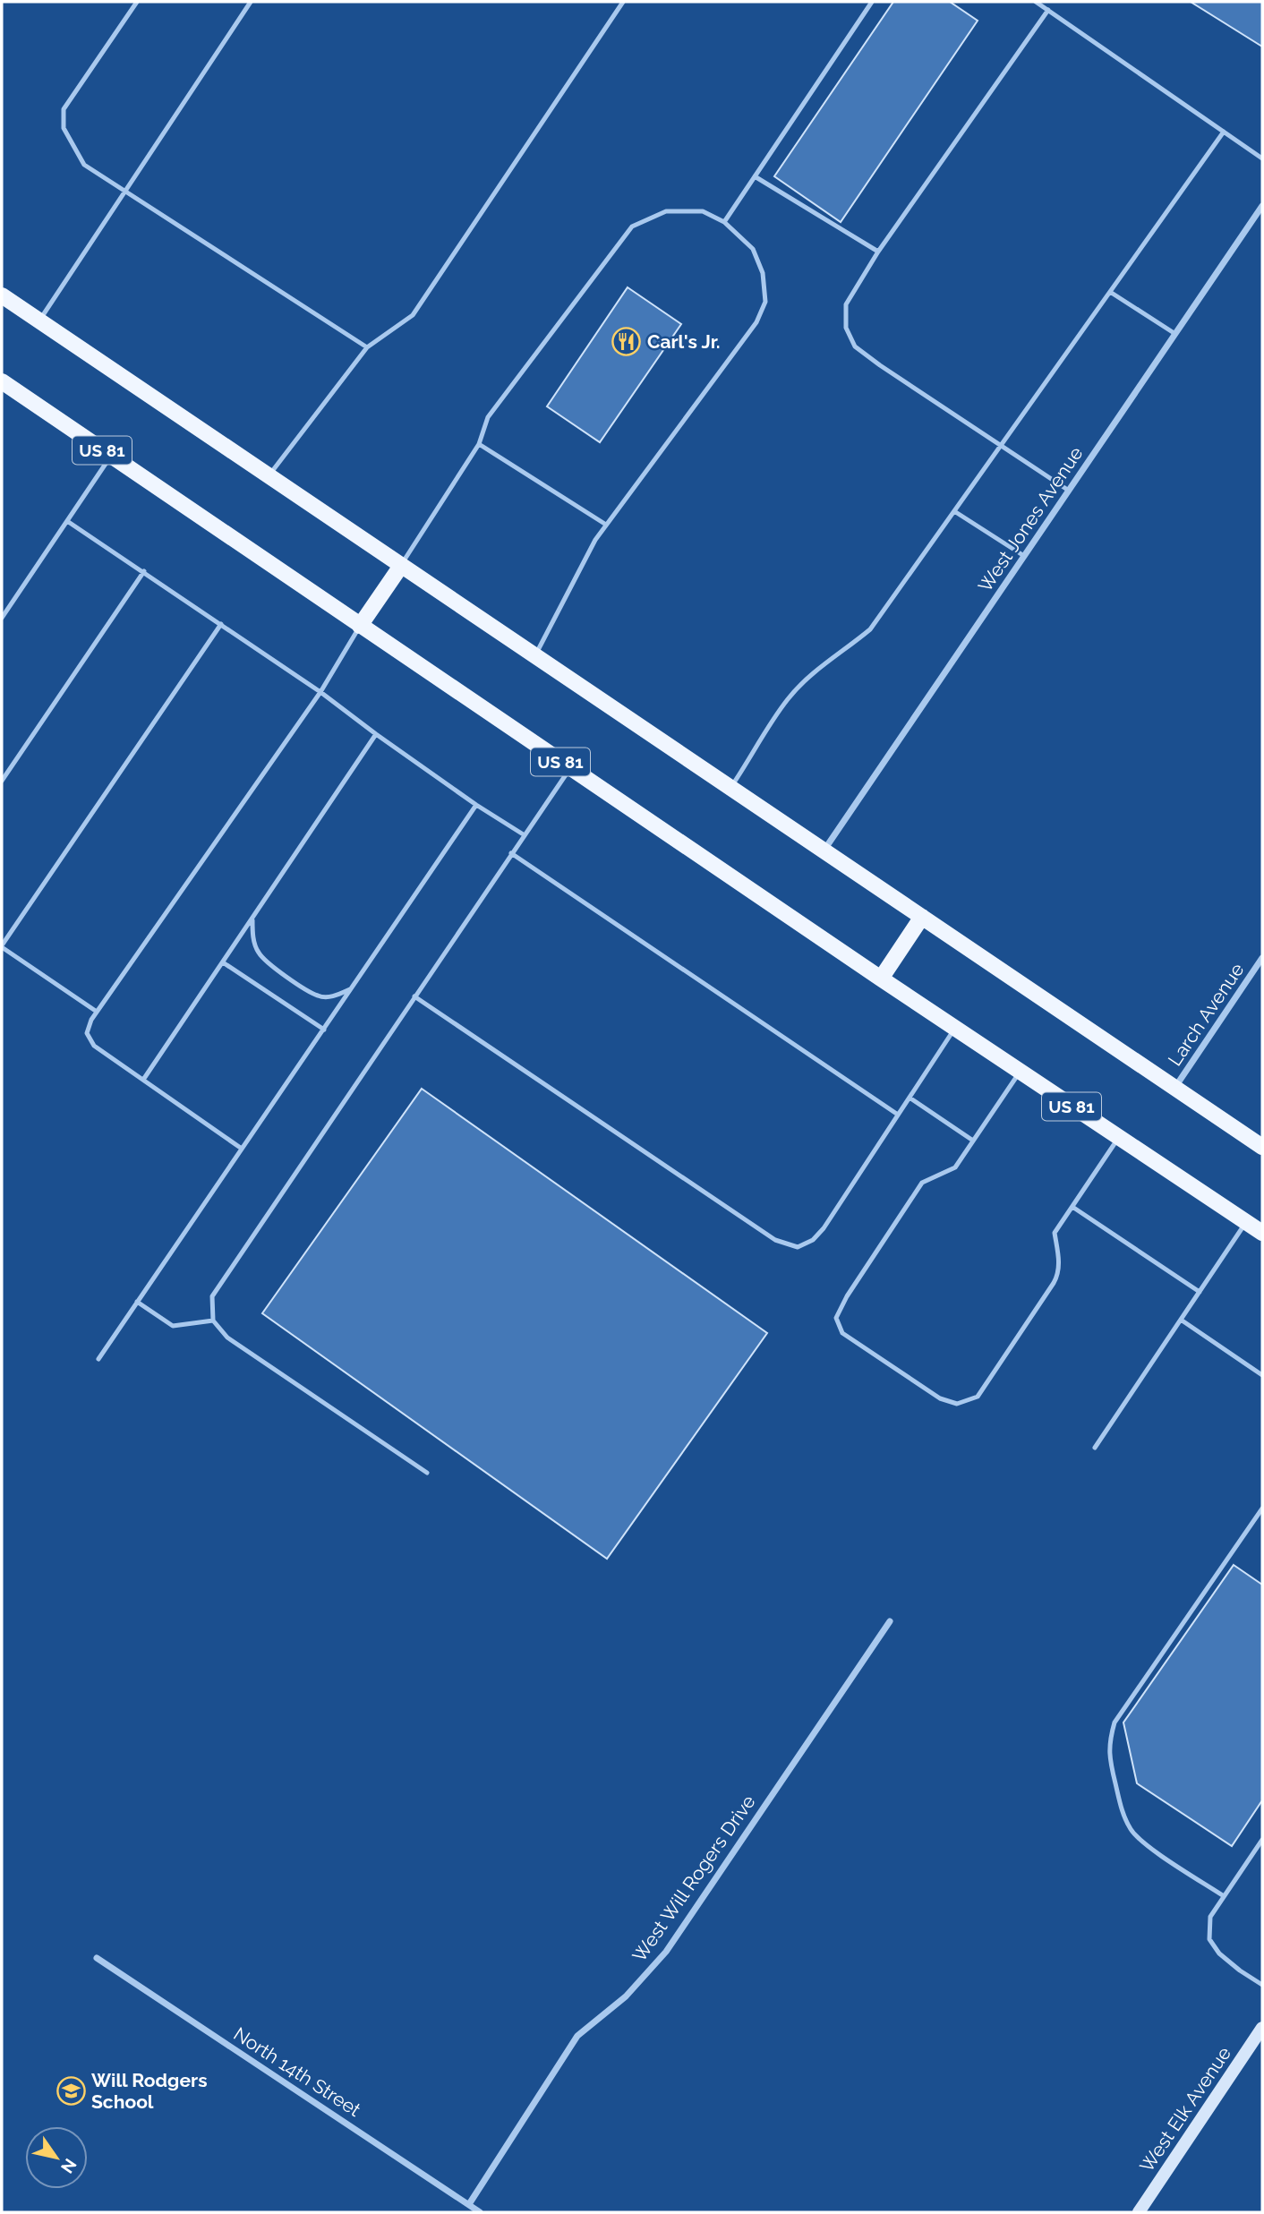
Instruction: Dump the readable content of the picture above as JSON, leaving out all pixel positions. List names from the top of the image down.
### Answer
{
  "streets": {
    "main road": ["US 81"],
    "street": [
      "West Jones Avenue",
      "Larch Avenue",
      "West Will Rogers Drive",
      "North 14th Street",
      "West Elk Avenue"
    ]
  },
  "crossings": [
    ["West Will Rogers Drive", "North 14th Street"]
  ],
  "places": {
    "restaurant": ["Carl's Jr."],
    "school or university": ["Will Rodgers School"]
  },
  "north": "bottom right"
}
